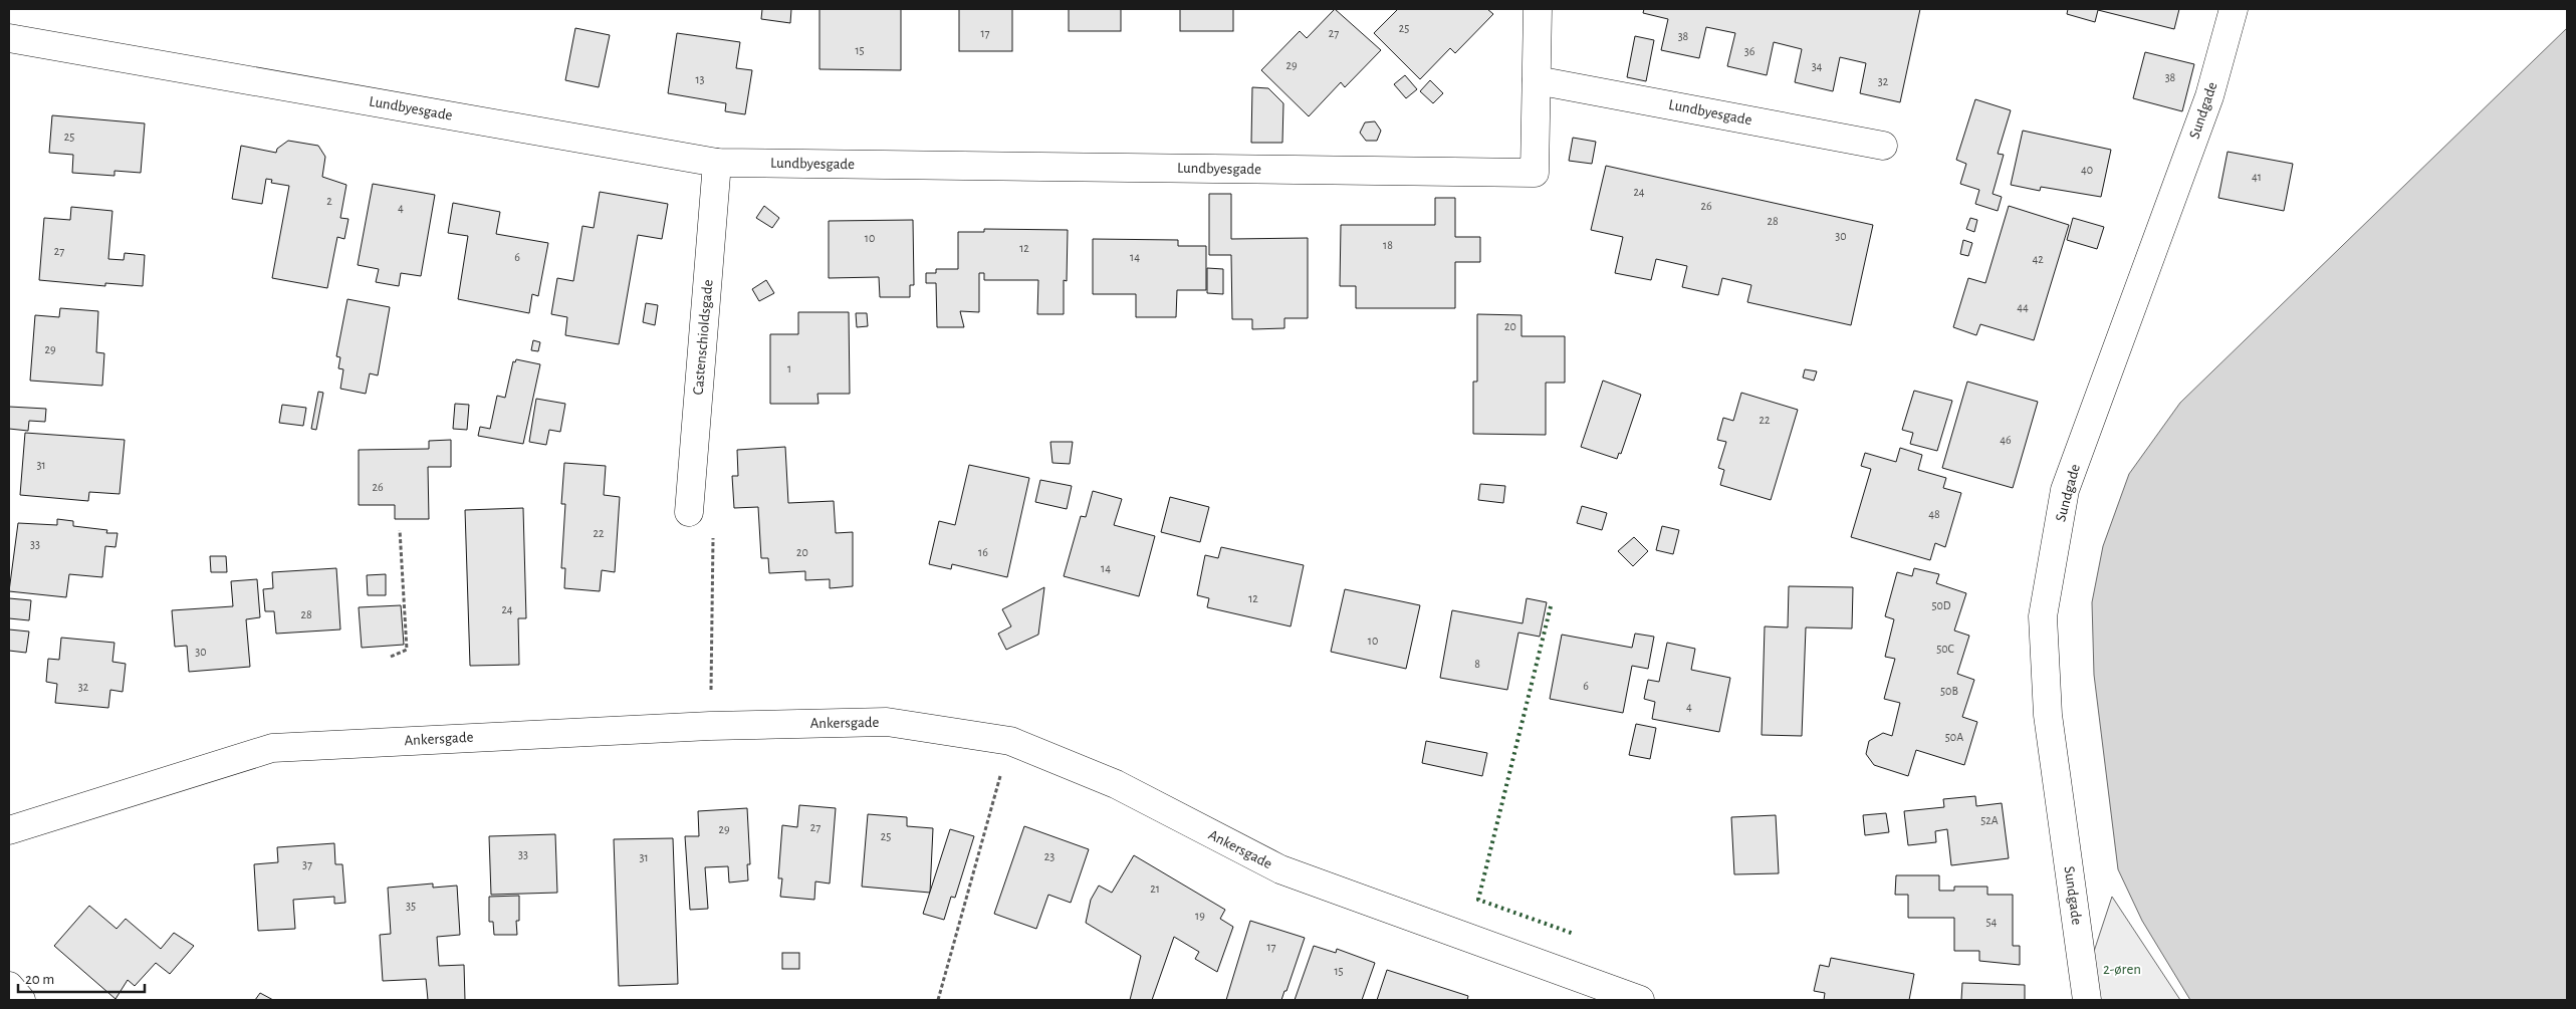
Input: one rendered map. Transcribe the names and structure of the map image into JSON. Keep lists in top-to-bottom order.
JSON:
{
  "streets": {
    "street": [
      "Lundbyesgade",
      "Sundgade",
      "Castenschioldsgade",
      "Ankersgade"
    ]
  },
  "crossings": [
    ["Lundbyesgade", "Castenschioldsgade"]
  ],
  "parks": ["2-øren"],
  "house_numbers": [
    "25",
    "17",
    "27",
    "38",
    "15",
    "36",
    "29",
    "34",
    "38",
    "13",
    "32",
    "25",
    "40",
    "41",
    "24",
    "2",
    "26",
    "4",
    "28",
    "30",
    "10",
    "18",
    "12",
    "27",
    "6",
    "14",
    "42",
    "44",
    "20",
    "29",
    "1",
    "22",
    "46",
    "31",
    "26",
    "48",
    "22",
    "33",
    "20",
    "16",
    "14",
    "12",
    "50D",
    "24",
    "28",
    "10",
    "50C",
    "30",
    "8",
    "6",
    "32",
    "50B",
    "4",
    "50A",
    "52A",
    "27",
    "29",
    "25",
    "33",
    "23",
    "31",
    "37",
    "21",
    "35",
    "19",
    "54",
    "17",
    "15"
  ],
  "scale_bar": "20 m"
}
